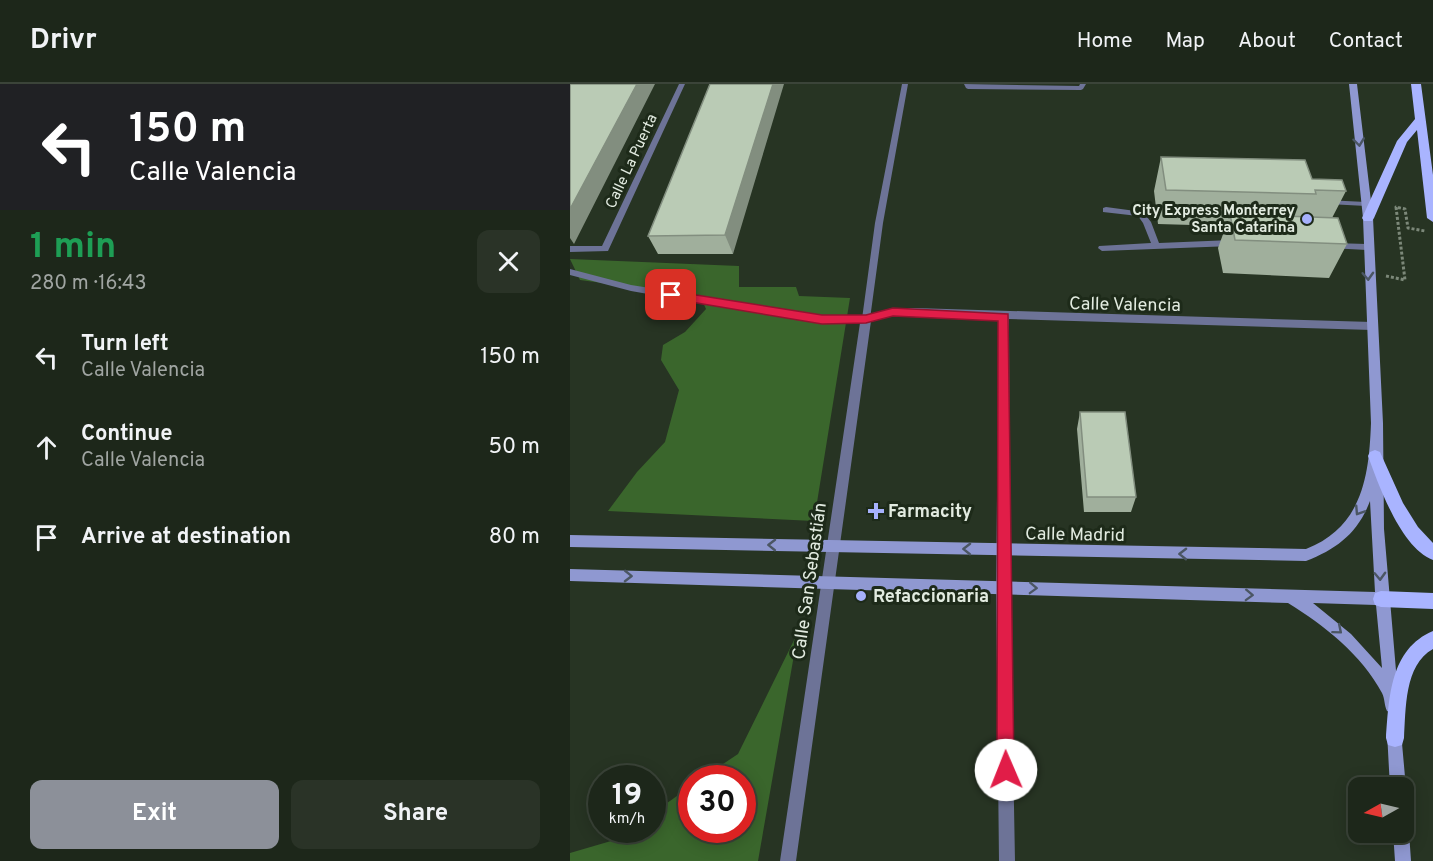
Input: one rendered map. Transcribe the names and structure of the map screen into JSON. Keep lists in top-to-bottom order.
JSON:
{
  "streets": {
    "street": ["Calle Valencia", "Calle Madrid", "Calle San Sebastián"],
    "lane": ["Calle La Puerta"]
  },
  "crossings": [
    ["Calle Valencia", "Calle San Sebastián"],
    ["Calle Madrid", "Calle San Sebastián"]
  ],
  "places": {
    "other": ["City Express Monterrey Santa Catarina", "Refaccionaria"],
    "health": ["Farmacity"]
  },
  "north": "left",
  "page": {
    "header": "Drivr",
    "nav": [
      "Home",
      "Map",
      "About",
      "Contact"
    ],
    "turn": ["150 m", "Calle Valencia"],
    "heading": ["1 min", "280 m · 16:43"],
    "list": [
      {
        "name": "Turn left",
        "note": "Calle Valencia",
        "value": "150 m"
      },
      {
        "name": "Continue",
        "note": "Calle Valencia",
        "value": "50 m"
      },
      {
        "name": "Arrive at destination",
        "value": "80 m"
      }
    ],
    "speed": "19 km/h",
    "limit": "30",
    "buttons": ["Exit", "Share"]
  }
}
